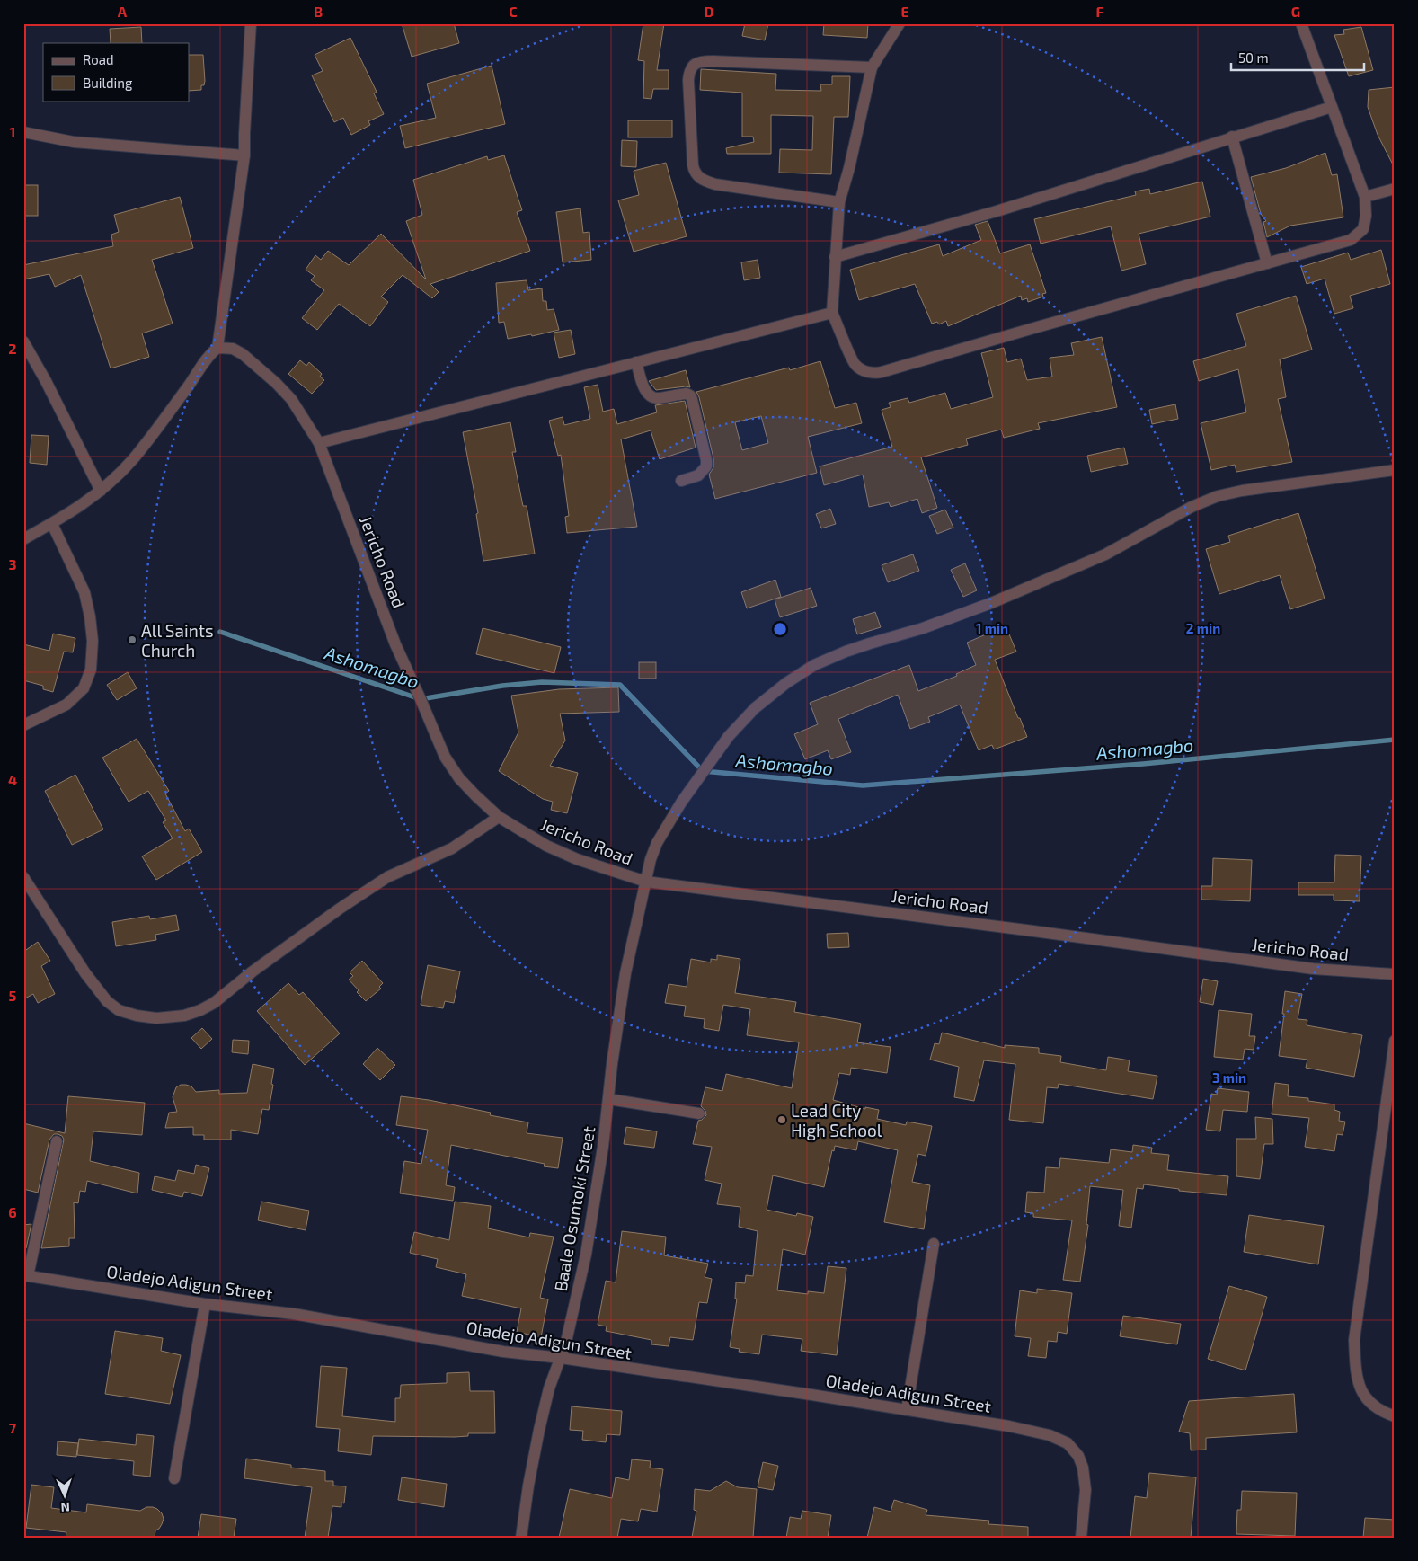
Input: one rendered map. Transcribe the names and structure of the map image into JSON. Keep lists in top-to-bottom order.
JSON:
{
  "streets": {
    "street": ["Jericho Road", "Baale Osuntoki Street", "Oladejo Adigun Street"]
  },
  "crossings": [
    ["Jericho Road", "Baale Osuntoki Street"],
    ["Baale Osuntoki Street", "Oladejo Adigun Street"]
  ],
  "water": ["Ashomagbo"],
  "places": ["All Saints Church", "Lead City High School"],
  "legend": ["Road", "Building"],
  "scale_bar": "50 m",
  "north": "bottom",
  "grid": {
    "columns": [
      "A",
      "B",
      "C",
      "D",
      "E",
      "F",
      "G"
    ],
    "rows": [
      "1",
      "2",
      "3",
      "4",
      "5",
      "6",
      "7"
    ]
  },
  "rings": ["1 min", "2 min", "3 min"]
}
